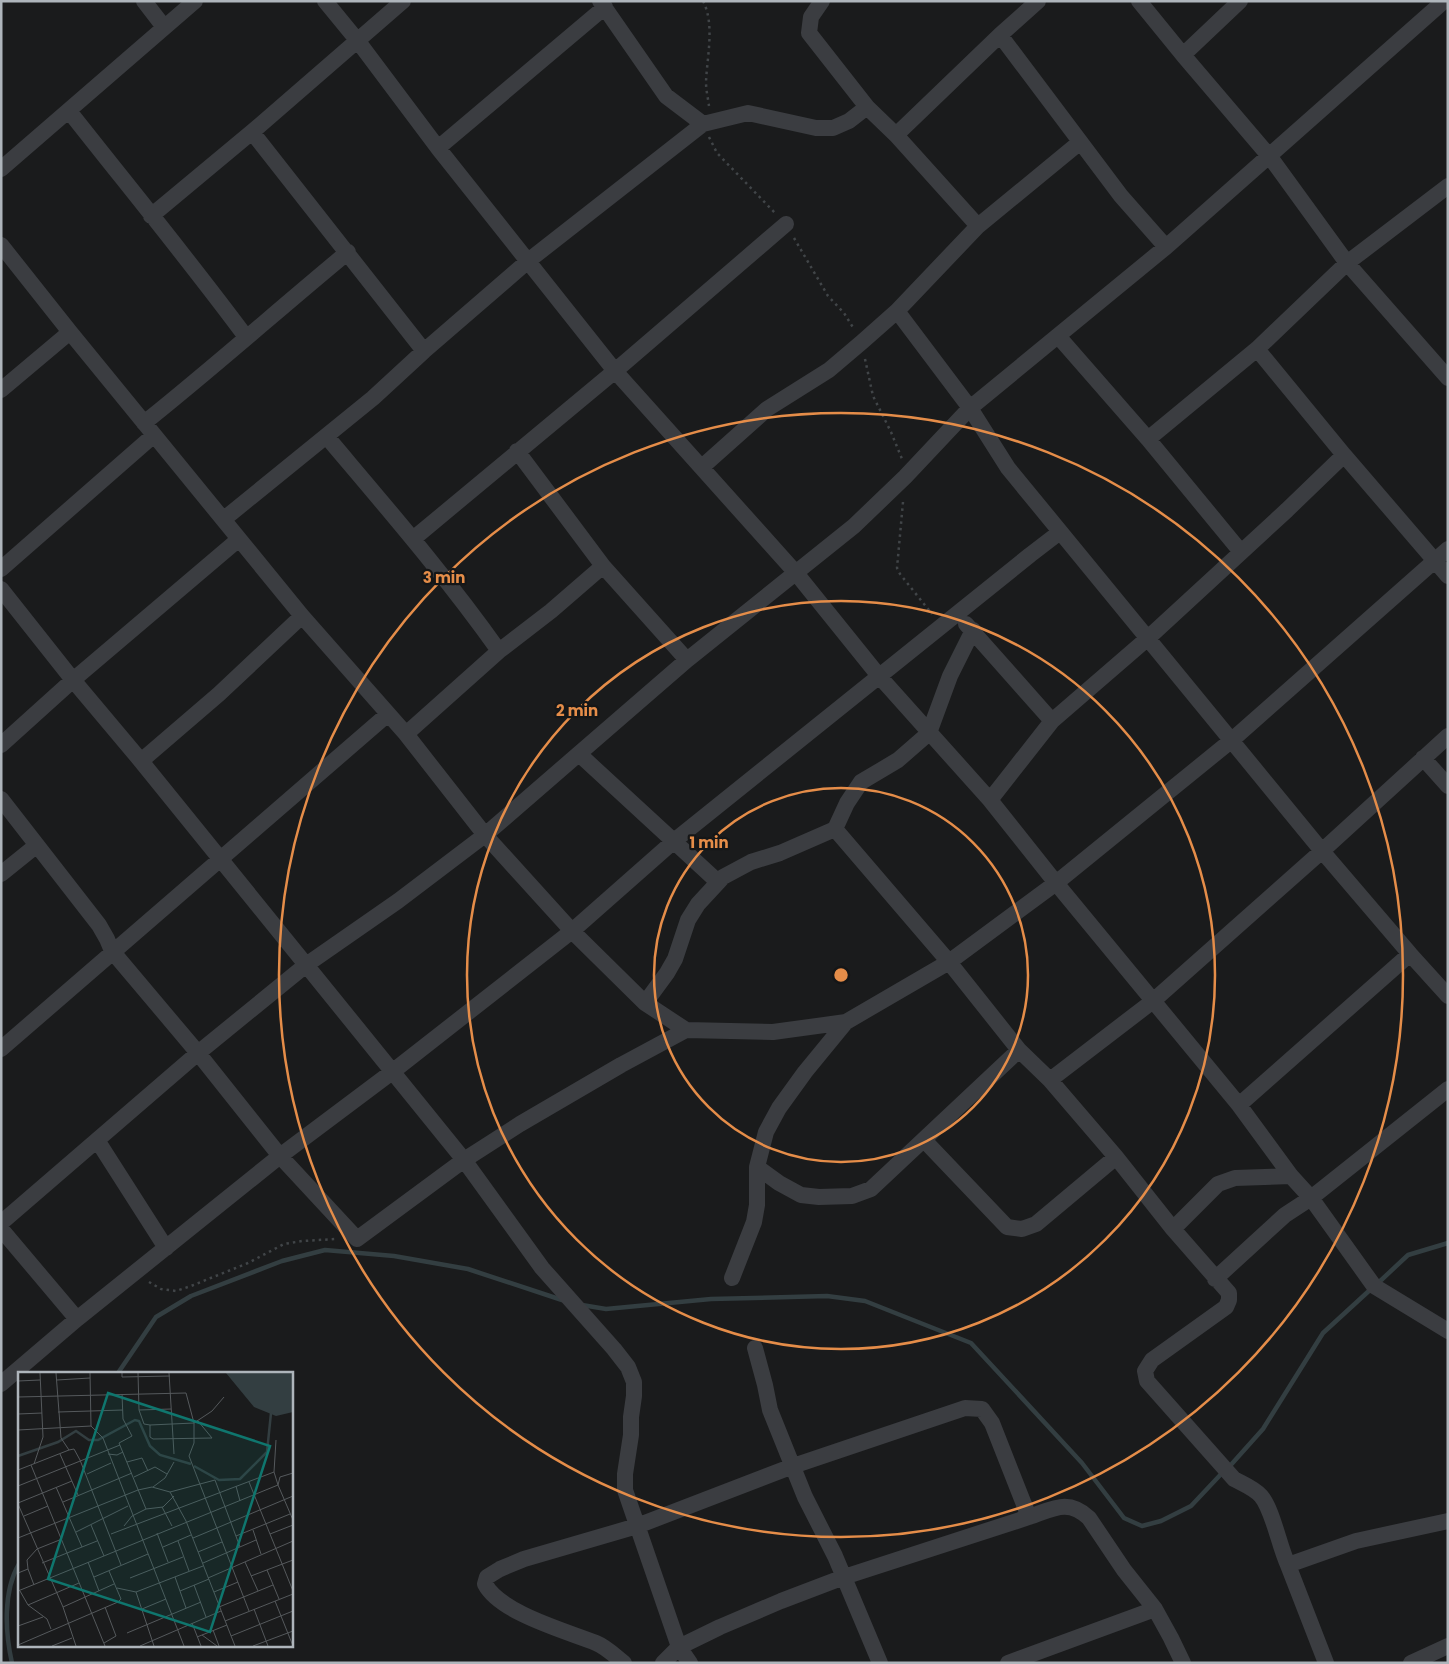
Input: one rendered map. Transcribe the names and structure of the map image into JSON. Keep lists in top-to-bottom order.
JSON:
{
  "rings": ["3 min", "2 min", "1 min"]
}
